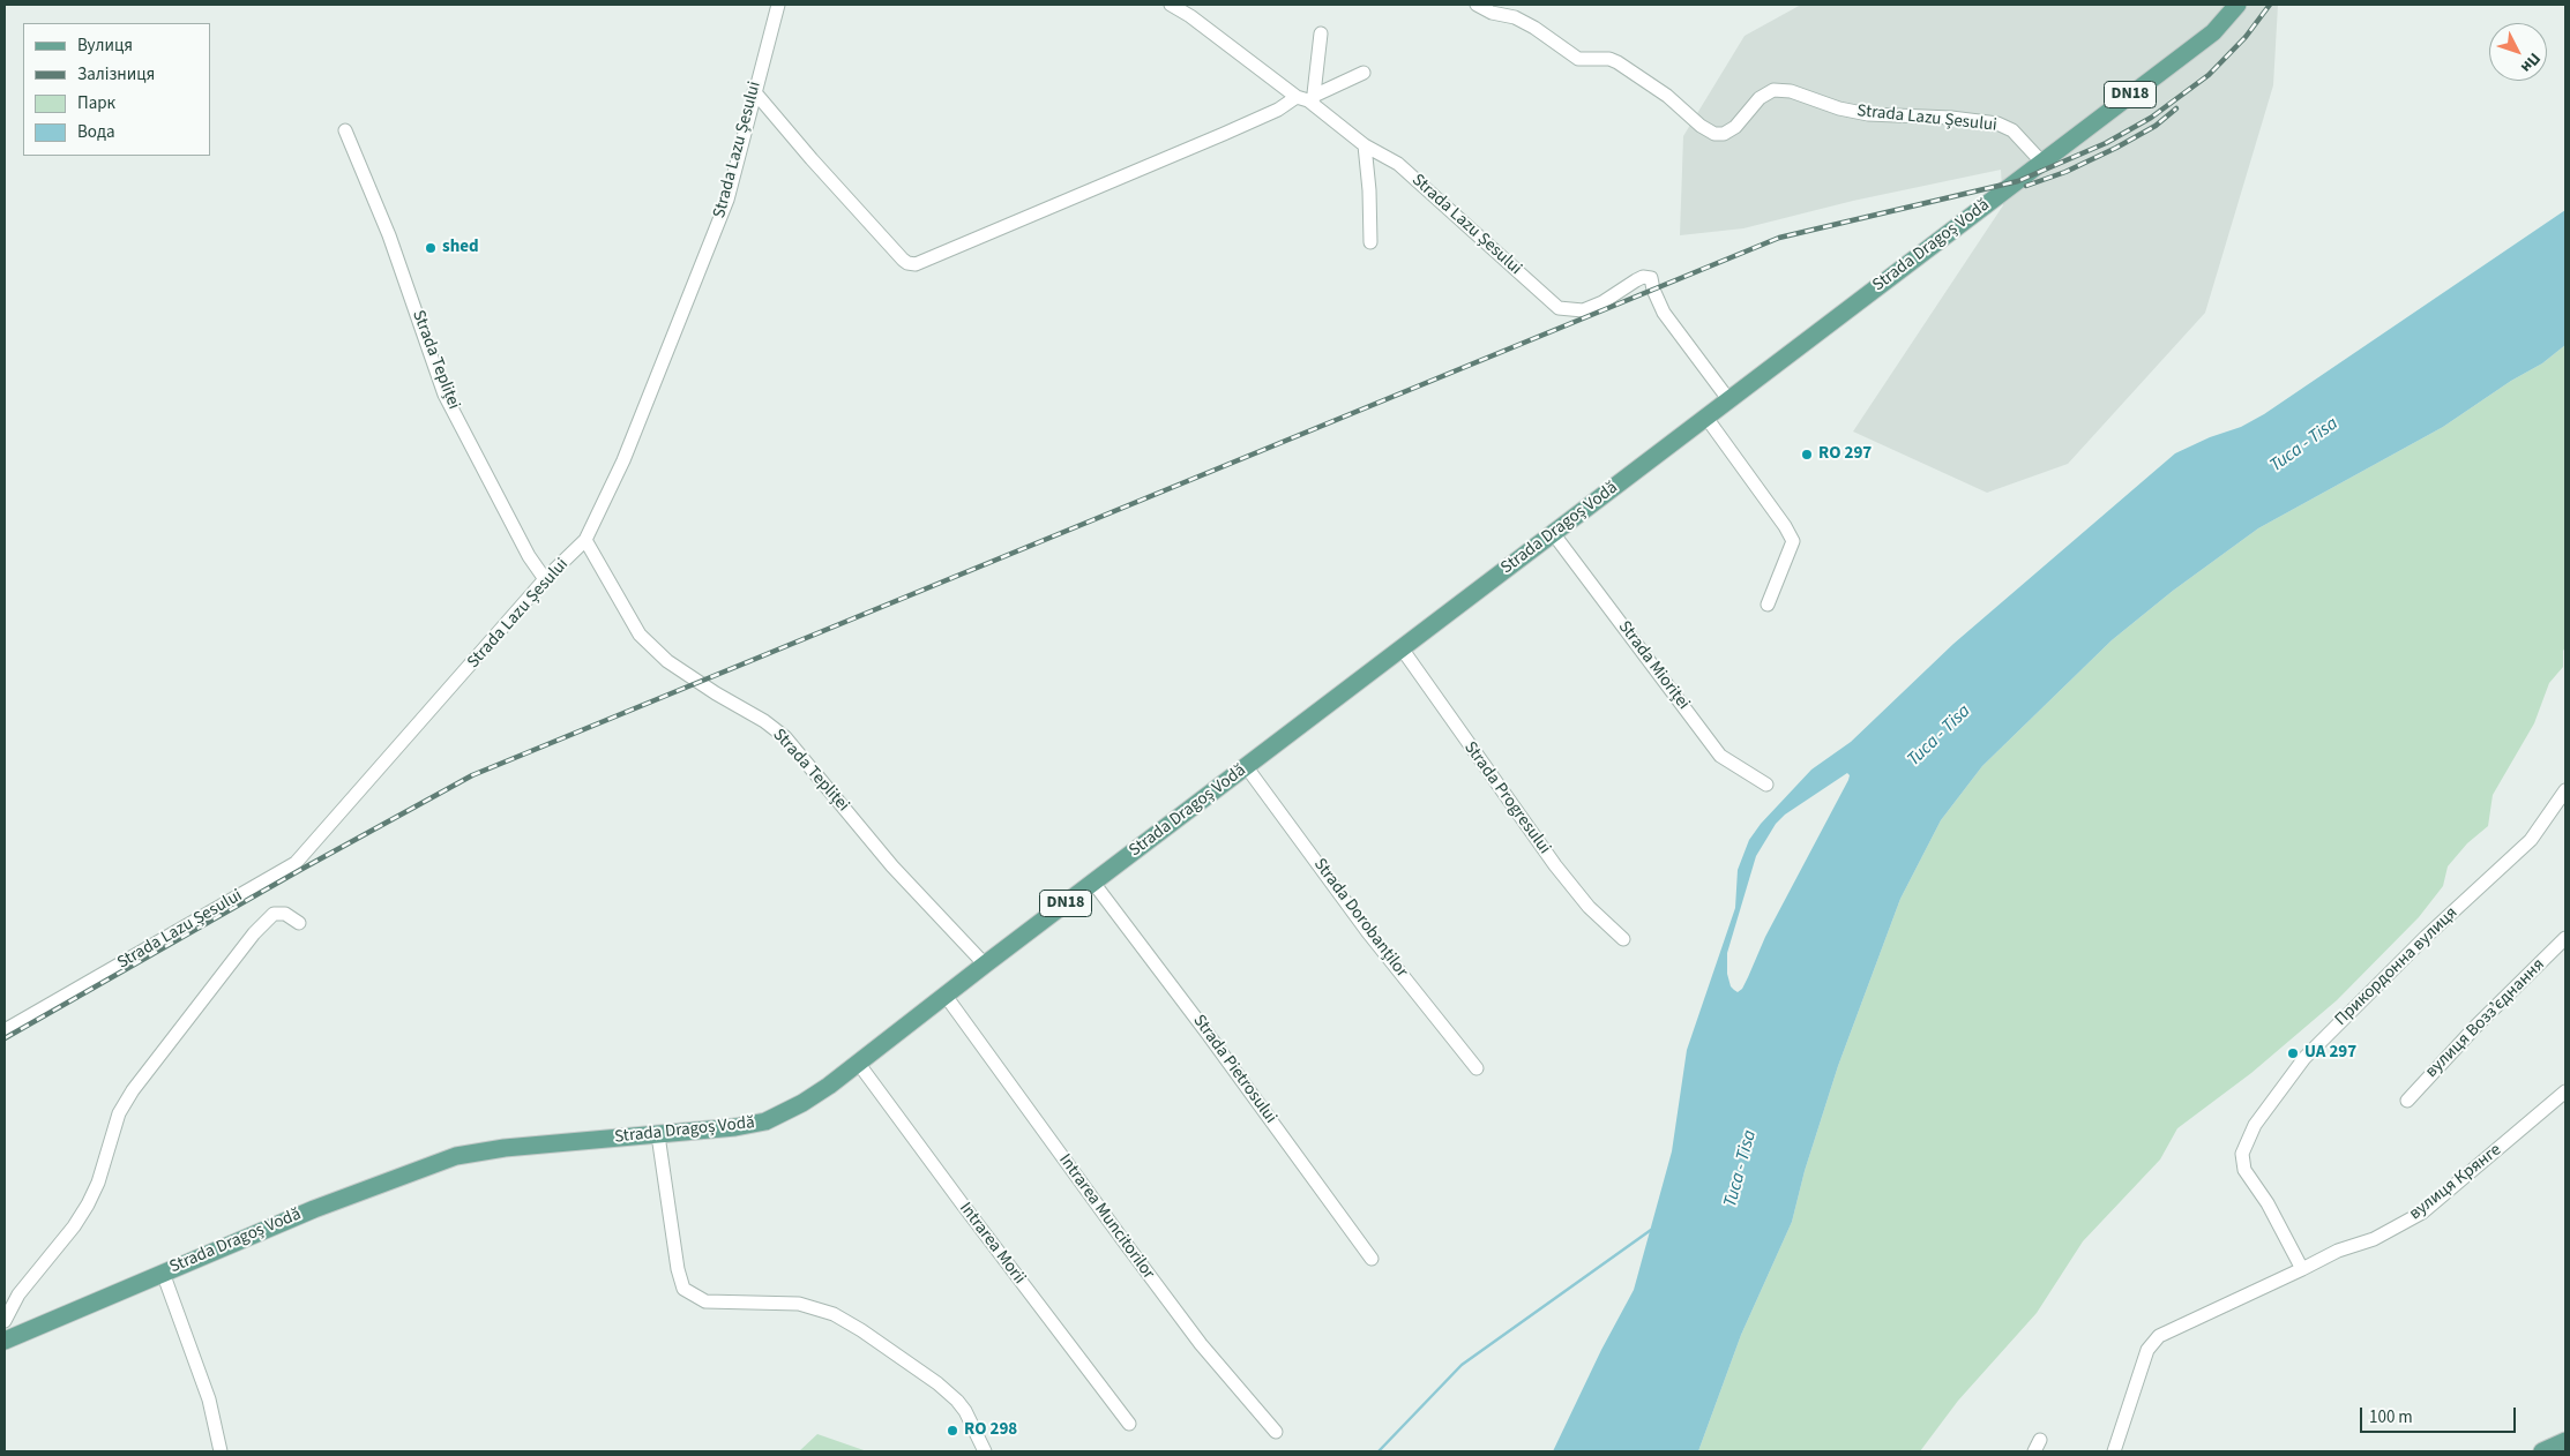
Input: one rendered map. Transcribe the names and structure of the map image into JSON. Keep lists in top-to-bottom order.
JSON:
{
  "streets": {
    "main road": ["DN18", "Strada Dragoș Vodă"],
    "street": [
      "Strada Lazu Șesului",
      "Strada Tepliței",
      "Strada Mioriței",
      "Strada Progresului",
      "Strada Dorobanților",
      "Прикордонна вулиця",
      "вулиця Воззʼєднання",
      "Strada Pietrosului",
      "вулиця Крянге",
      "Intrarea Muncitorilor",
      "Intrarea Morii"
    ]
  },
  "crossings": [
    ["Strada Lazu Șesului", "Strada Dragoș Vodă"],
    ["Strada Lazu Șesului", "Strada Tepliței"],
    ["Strada Dragoș Vodă", "Strada Tepliței"],
    ["Strada Dragoș Vodă", "Strada Mioriței"],
    ["Strada Dragoș Vodă", "Strada Progresului"],
    ["Strada Dragoș Vodă", "Strada Dorobanților"],
    ["Strada Dragoș Vodă", "Strada Pietrosului"],
    ["Strada Dragoș Vodă", "Intrarea Muncitorilor"],
    ["Strada Dragoș Vodă", "Intrarea Morii"],
    ["Прикордонна вулиця", "вулиця Крянге"]
  ],
  "water": ["Тиса - Tisa"],
  "places": [
    "shed",
    "RO 297",
    "UA 297",
    "RO 298"
  ],
  "legend": [
    "Вулиця",
    "Залізниця",
    "Парк",
    "Вода"
  ],
  "scale_bar": "100 m",
  "north": "bottom right"
}
